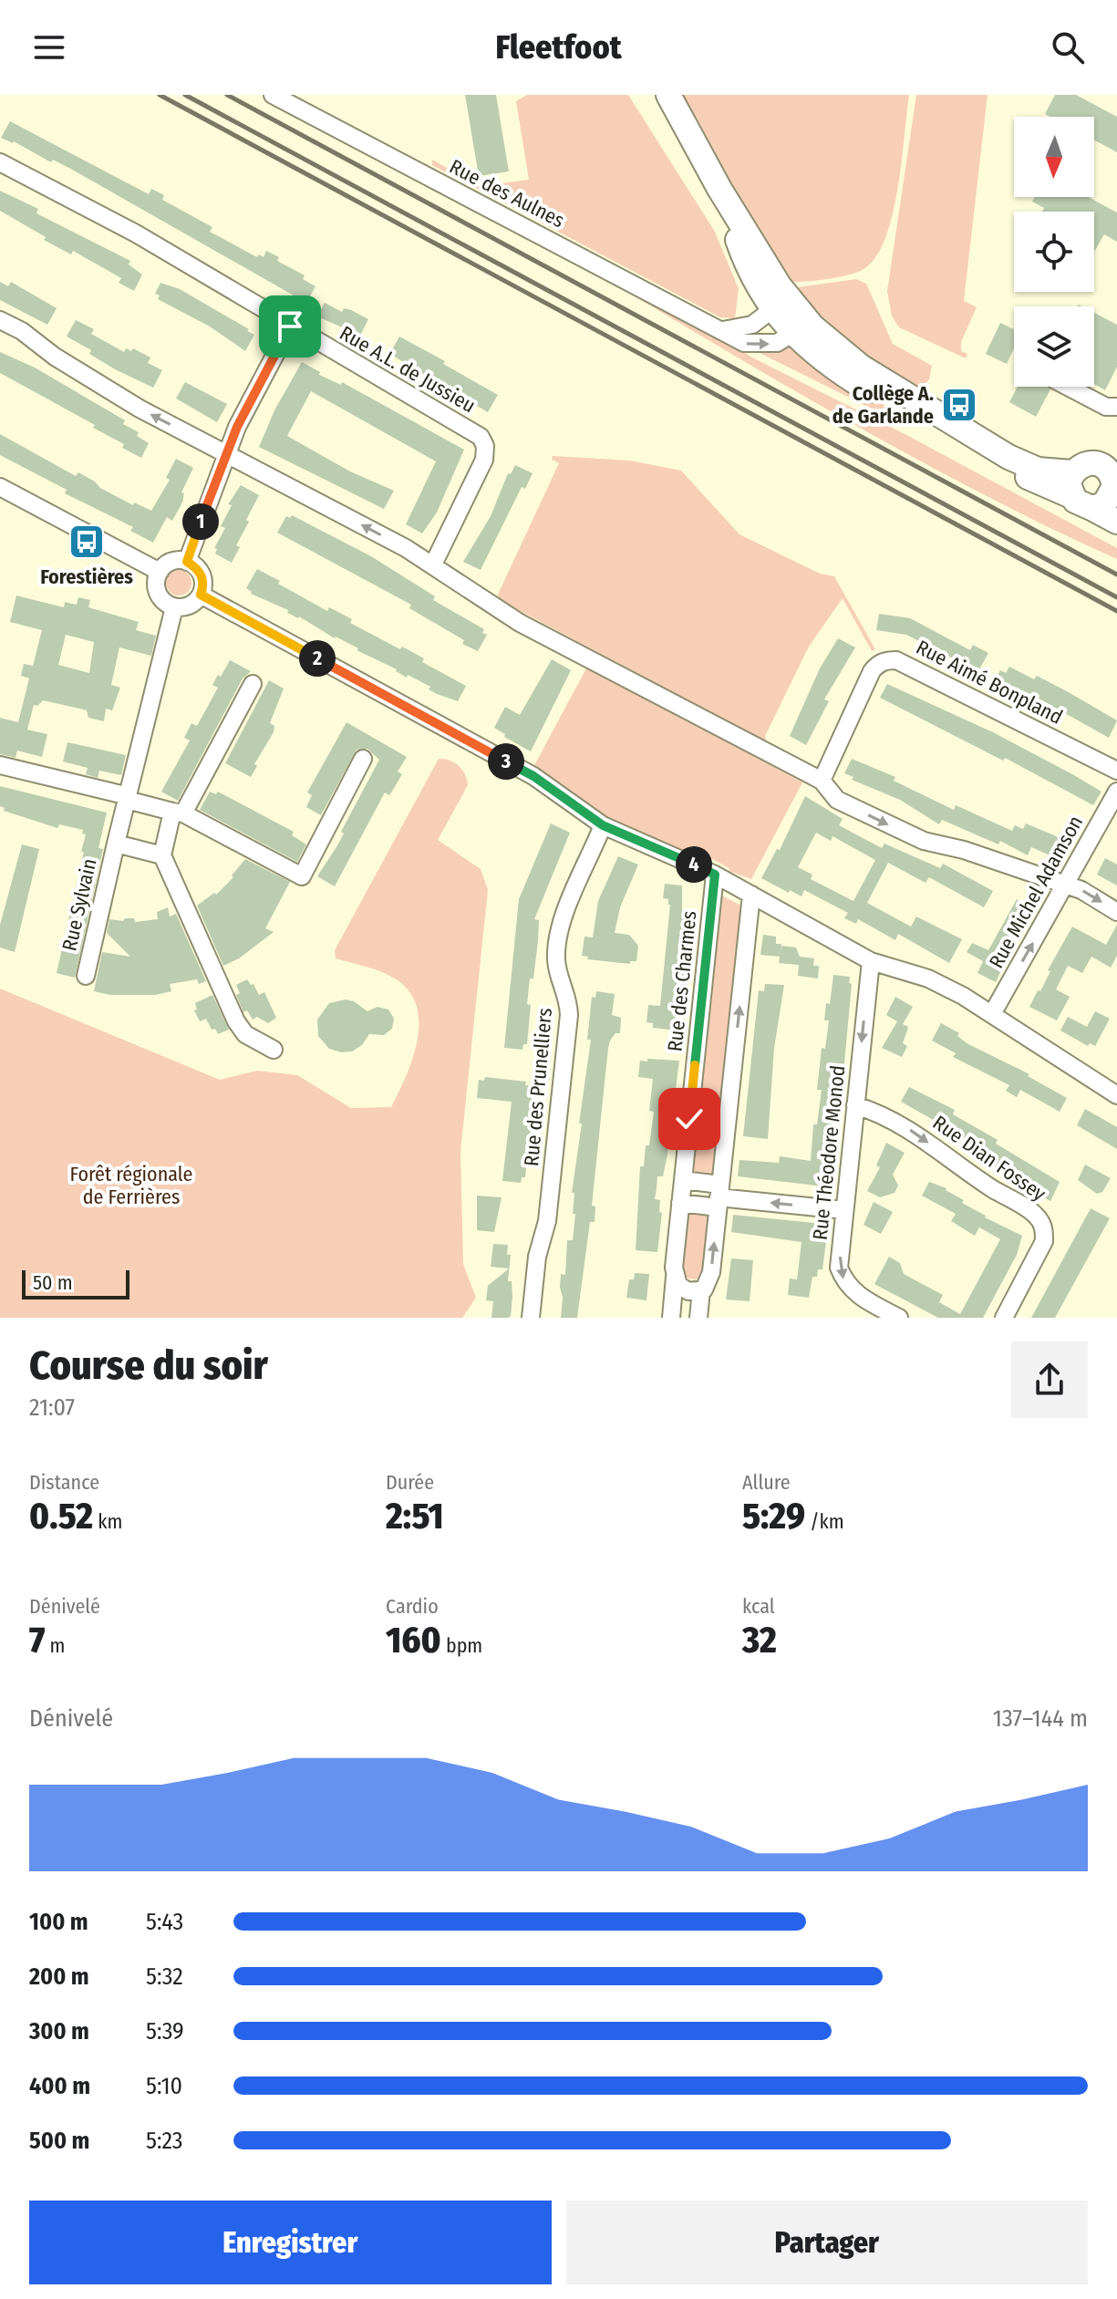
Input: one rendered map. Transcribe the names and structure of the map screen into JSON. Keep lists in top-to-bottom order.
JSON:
{
  "streets": {
    "street": [
      "Rue des Aulnes",
      "Rue A.L. de Jussieu",
      "Rue Aimé Bonpland",
      "Rue Michel Adamson",
      "Rue Sylvain",
      "Rue des Charmes",
      "Rue des Prunelliers",
      "Rue Théodore Monod",
      "Rue Dian Fossey"
    ]
  },
  "crossings": [
    ["Rue Théodore Monod", "Rue Dian Fossey"]
  ],
  "one_way": ["Rue Michel Adamson"],
  "parks": ["Forêt régionale de Ferrières"],
  "places": {
    "bus stop": ["Collège A. de Garlande", "Forestières"]
  },
  "scale_bar": "50 m",
  "north": "bottom",
  "page": {
    "header": "Fleetfoot",
    "pins": [
      "1",
      "2",
      "3",
      "4"
    ],
    "scale": "50 m",
    "heading": ["Course du soir", "21:07"],
    "stats": [
      ["Distance", "0.52 km"],
      ["Durée", "2:51"],
      ["Allure", "5:29 /km"],
      ["Dénivelé", "7 m"],
      ["Cardio", "160 bpm"],
      ["kcal", "32"]
    ],
    "chart": ["Dénivelé", "137–144 m"],
    "list": [
      {
        "name": "100 m",
        "note": "5:43"
      },
      {
        "name": "200 m",
        "note": "5:32"
      },
      {
        "name": "300 m",
        "note": "5:39"
      },
      {
        "name": "400 m",
        "note": "5:10"
      },
      {
        "name": "500 m",
        "note": "5:23"
      }
    ],
    "buttons": ["Enregistrer", "Partager"]
  }
}
